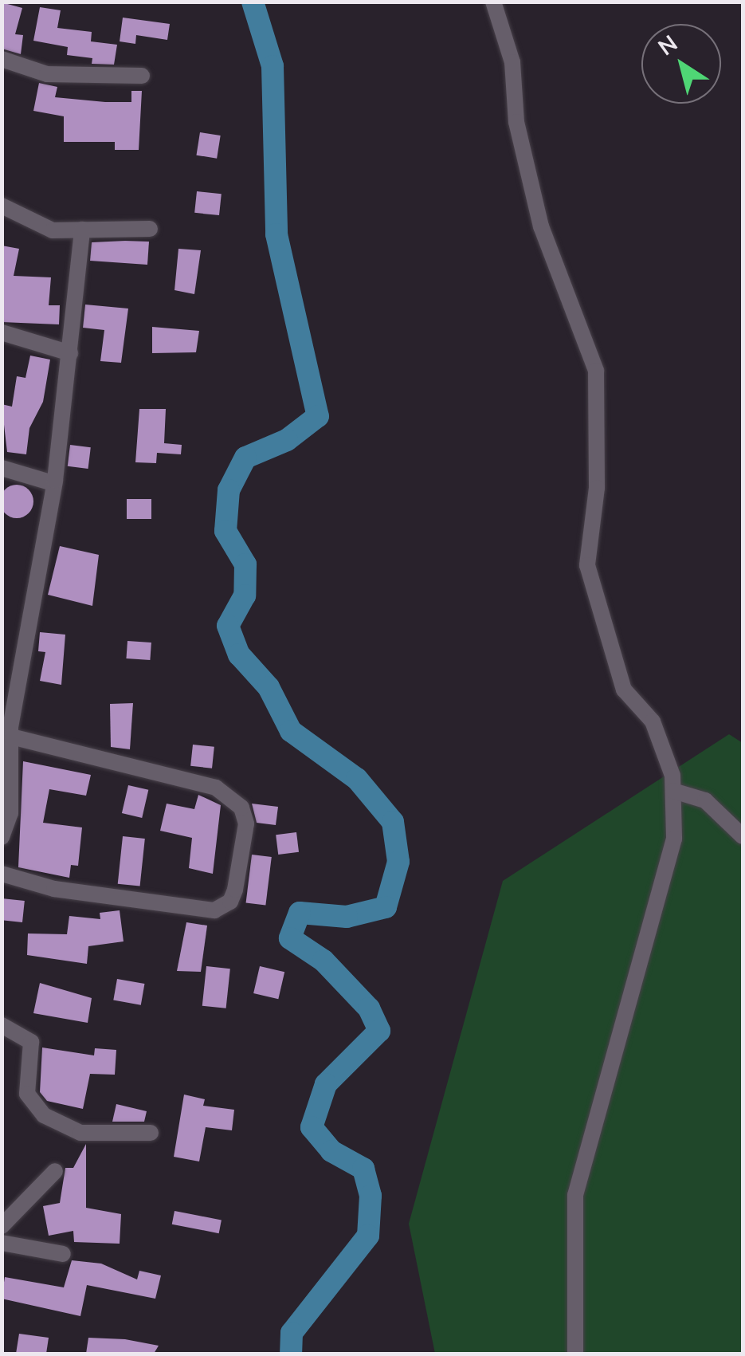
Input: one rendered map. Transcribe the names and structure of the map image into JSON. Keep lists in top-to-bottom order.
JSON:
{
  "north": "top left"
}
